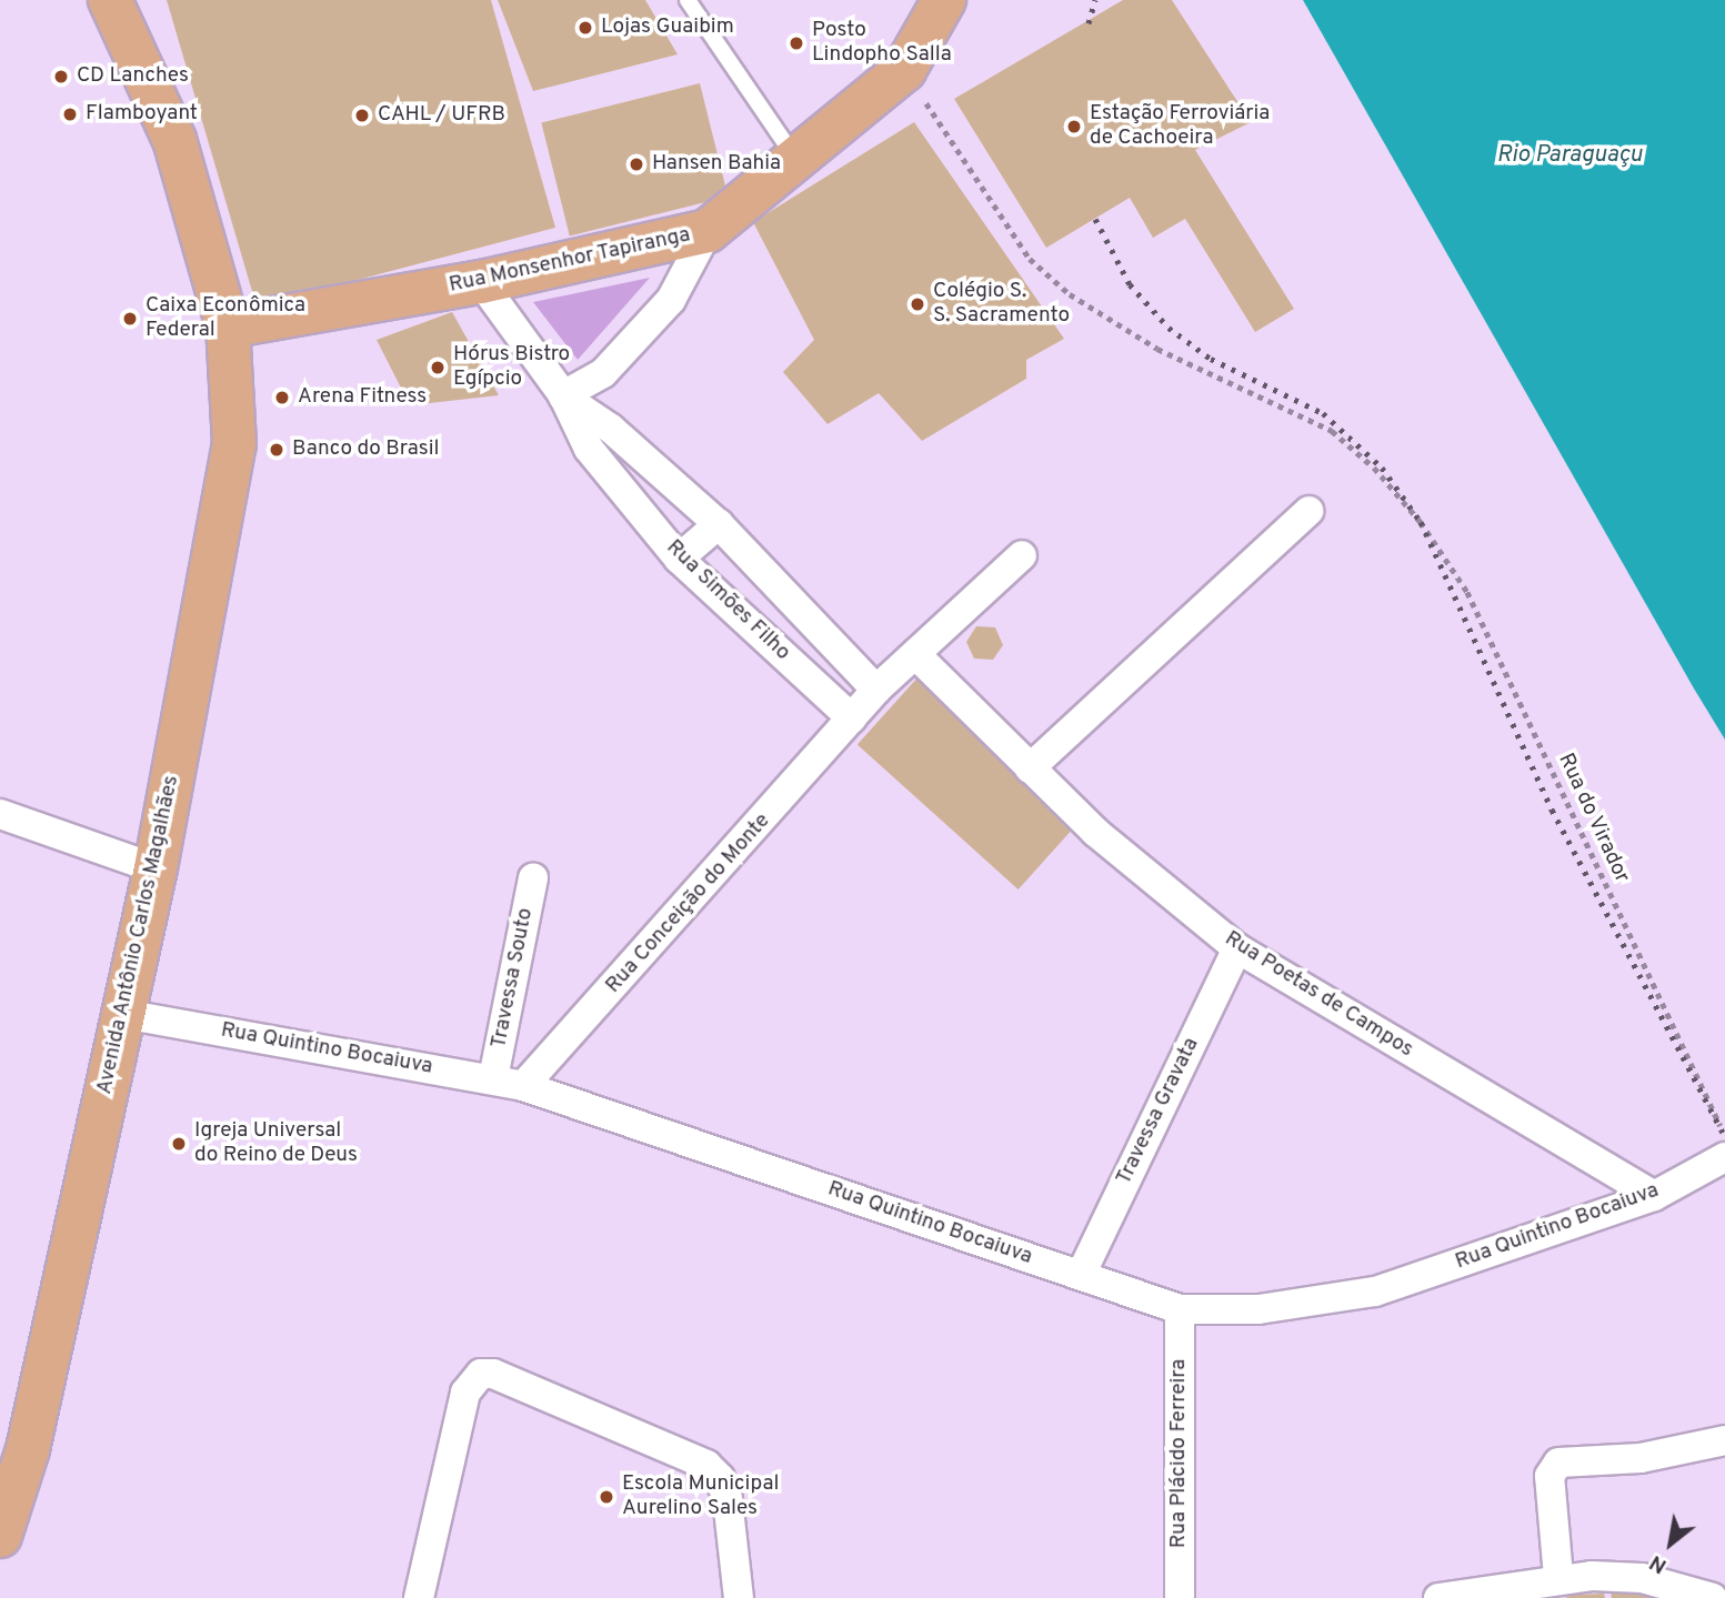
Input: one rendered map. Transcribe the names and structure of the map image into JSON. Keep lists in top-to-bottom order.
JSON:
{
  "streets": {
    "main road": ["Rua Monsenhor Tapiranga", "Avenida Antônio Carlos Magalhães"],
    "street": [
      "Rua Simões Filho",
      "Rua Conceição do Monte",
      "Travessa Souto",
      "Rua Poetas de Campos",
      "Rua Quintino Bocaiuva",
      "Travessa Gravata",
      "Rua Plácido Ferreira"
    ],
    "path": ["Rua do Virador"]
  },
  "crossings": [
    ["Rua Monsenhor Tapiranga", "Rua Simões Filho"],
    ["Rua Monsenhor Tapiranga", "Rua do Virador"],
    ["Rua Monsenhor Tapiranga", "Avenida Antônio Carlos Magalhães"],
    ["Rua Simões Filho", "Rua Conceição do Monte"],
    ["Rua Conceição do Monte", "Rua Poetas de Campos"],
    ["Rua Conceição do Monte", "Rua Quintino Bocaiuva"],
    ["Avenida Antônio Carlos Magalhães", "Rua Quintino Bocaiuva"],
    ["Travessa Souto", "Rua Quintino Bocaiuva"],
    ["Rua Poetas de Campos", "Rua Quintino Bocaiuva"],
    ["Rua Poetas de Campos", "Travessa Gravata"],
    ["Rua Quintino Bocaiuva", "Travessa Gravata"],
    ["Rua Quintino Bocaiuva", "Rua Plácido Ferreira"]
  ],
  "water": ["Rio Paraguaçu"],
  "places": [
    "Lojas Guaibim",
    "Posto Lindopho Salla",
    "CD Lanches",
    "Flamboyant",
    "CAHL / UFRB",
    "Estação Ferroviária de Cachoeira",
    "Hansen Bahia",
    "Colégio S. S. Sacramento",
    "Caixa Econômica Federal",
    "Hórus Bistro Egípcio",
    "Arena Fitness",
    "Banco do Brasil",
    "Igreja Universal do Reino de Deus",
    "Escola Municipal Aurelino Sales"
  ],
  "north": "bottom left"
}
